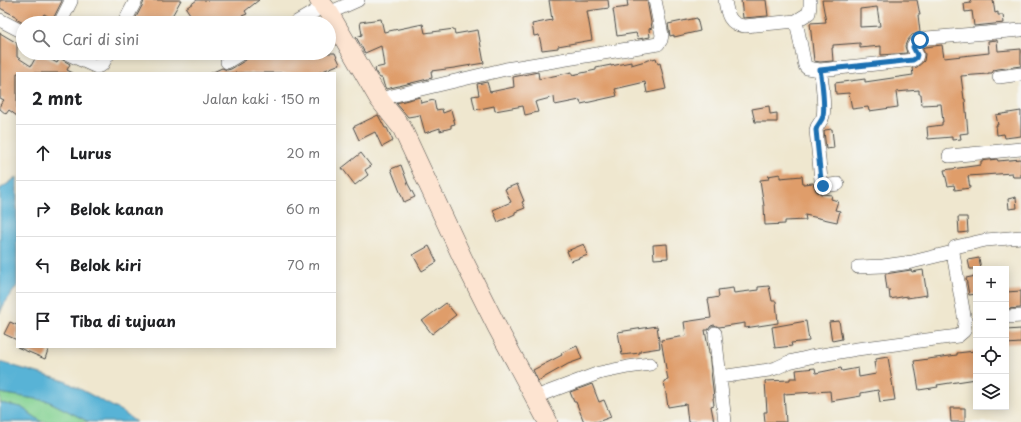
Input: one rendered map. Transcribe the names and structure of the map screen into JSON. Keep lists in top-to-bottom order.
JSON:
{
  "page": {
    "search": "Cari di sini",
    "heading": ["2 mnt", "Jalan kaki · 150 m"],
    "list": [
      ["Lurus", "20 m"],
      ["Belok kanan", "60 m"],
      ["Belok kiri", "70 m"],
      "Tiba di tujuan"
    ],
    "map_buttons": ["+", "−"]
  }
}
